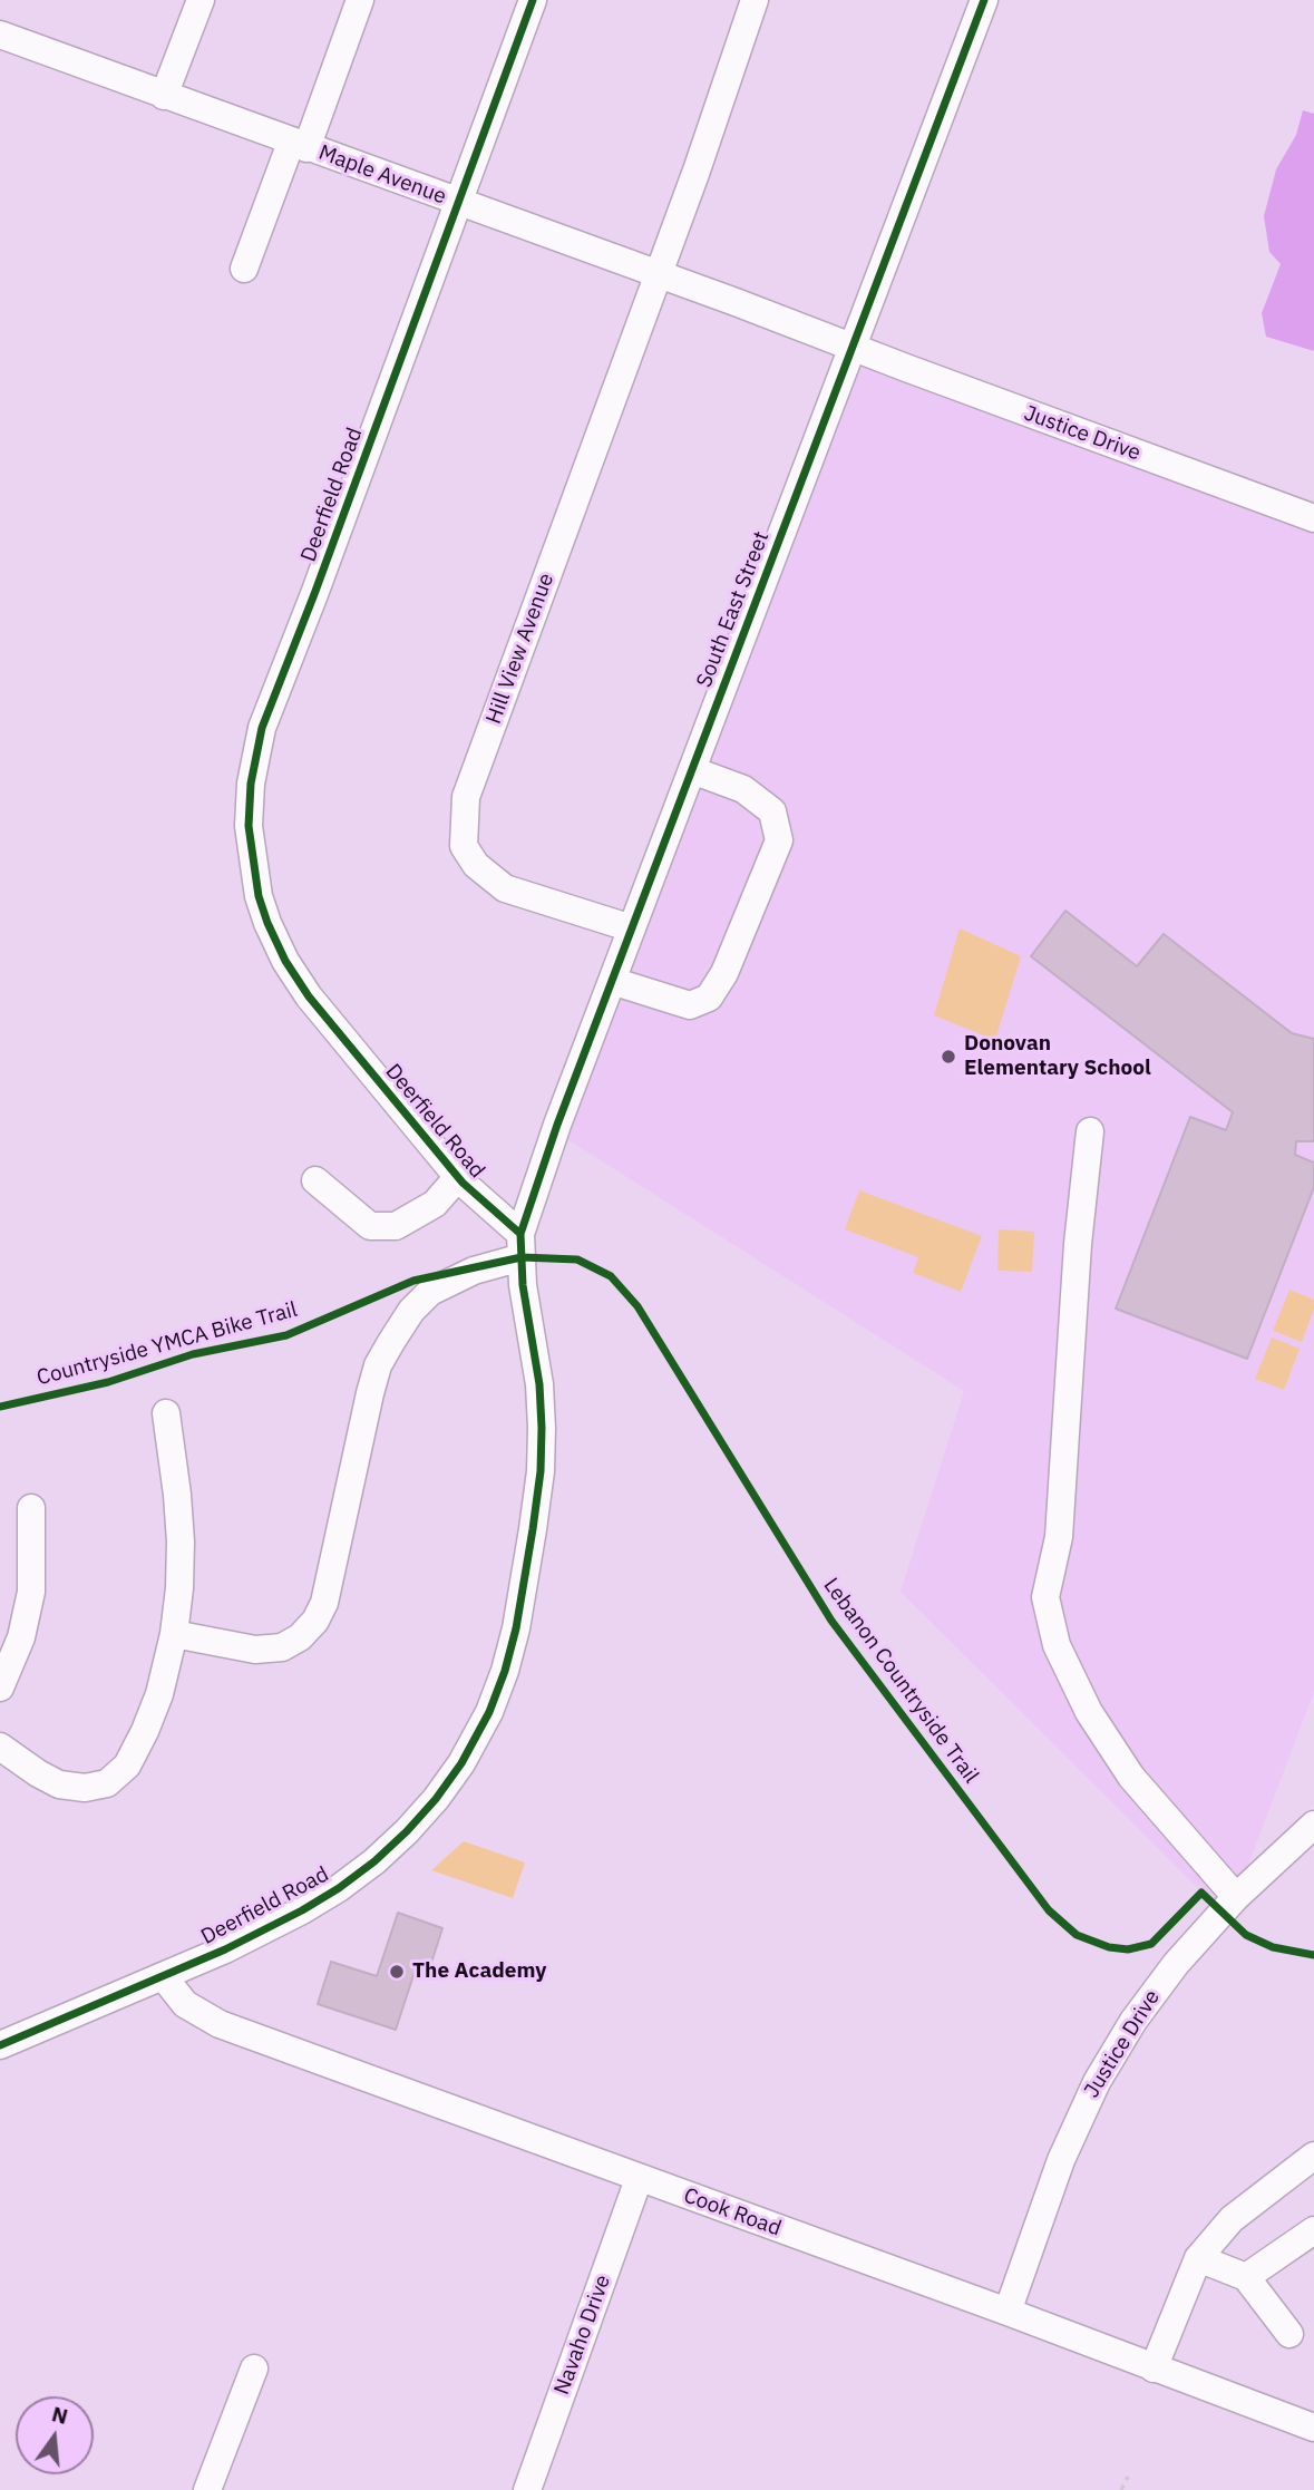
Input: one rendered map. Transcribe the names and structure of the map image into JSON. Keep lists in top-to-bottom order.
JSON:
{
  "streets": {
    "street": [
      "Maple Avenue",
      "Justice Drive",
      "Deerfield Road",
      "South East Street",
      "Hill View Avenue",
      "Cook Road",
      "Navaho Drive"
    ],
    "cycle path": ["Countryside YMCA Bike Trail"]
  },
  "crossings": [
    ["Maple Avenue", "Justice Drive"],
    ["Maple Avenue", "Deerfield Road"],
    ["Maple Avenue", "South East Street"],
    ["Maple Avenue", "Hill View Avenue"],
    ["Justice Drive", "South East Street"],
    ["Justice Drive", "Cook Road"],
    ["Deerfield Road", "South East Street"],
    ["Deerfield Road", "Cook Road"],
    ["South East Street", "Hill View Avenue"],
    ["Cook Road", "Navaho Drive"]
  ],
  "places": ["Donovan Elementary School", "The Academy"],
  "north": "top"
}
